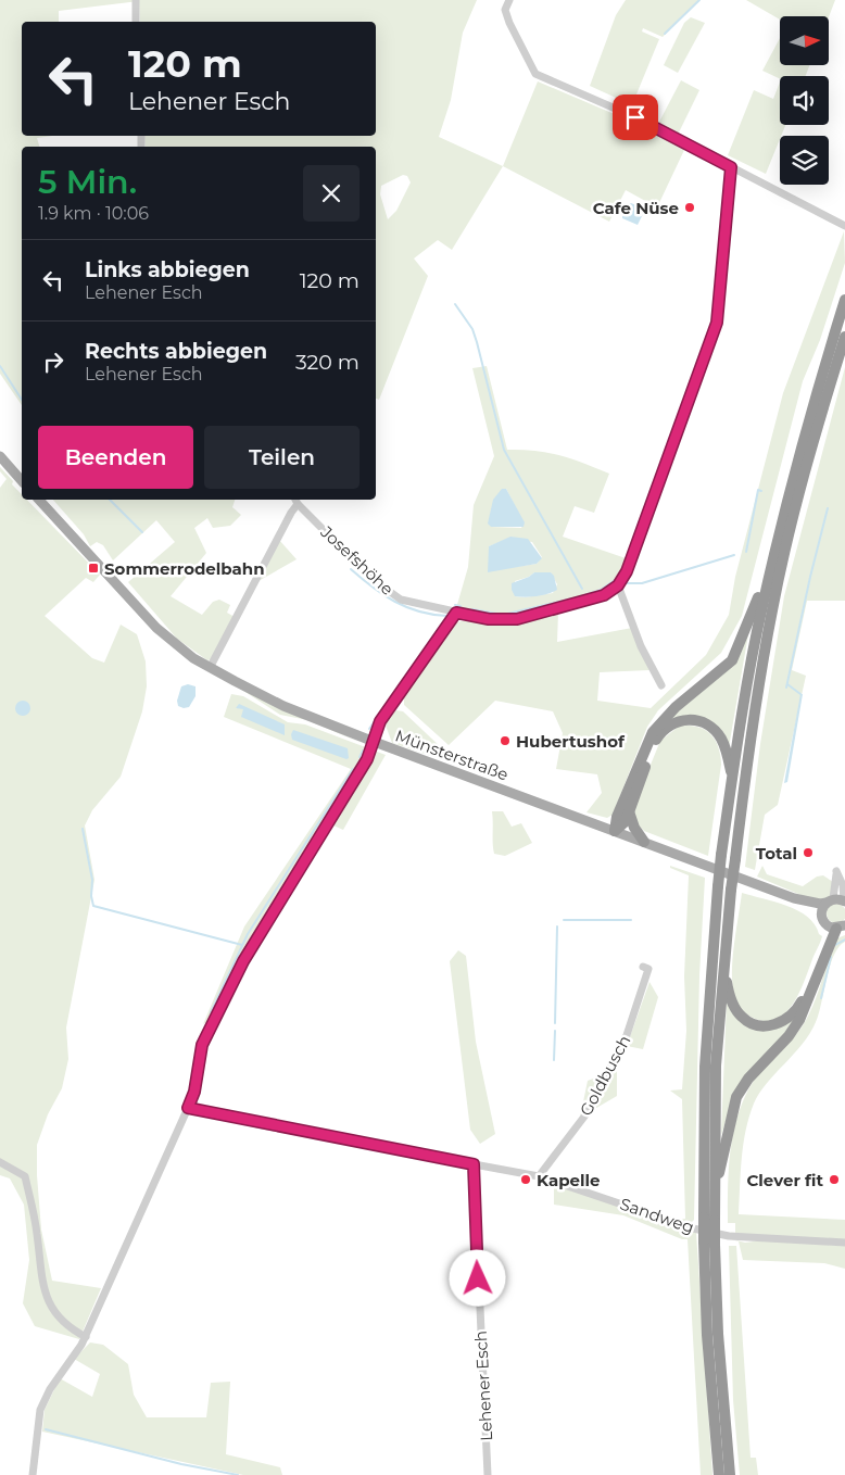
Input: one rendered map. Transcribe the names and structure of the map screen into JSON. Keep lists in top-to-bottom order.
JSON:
{
  "streets": {
    "main road": ["Münsterstraße"],
    "street": [
      "Josefshöhe",
      "Goldbusch",
      "Sandweg",
      "Lehener Esch"
    ]
  },
  "crossings": [
    ["Josefshöhe", "Münsterstraße"],
    ["Goldbusch", "Sandweg"],
    ["Sandweg", "Lehener Esch"]
  ],
  "places": {
    "other": [
      "Cafe Nüse",
      "Hubertushof",
      "Total",
      "Kapelle",
      "Clever fit"
    ],
    "transit": ["Sommerrodelbahn"]
  },
  "north": "right",
  "page": {
    "turn": ["120 m", "Lehener Esch"],
    "heading": ["5 Min.", "1.9 km · 10:06"],
    "list": [
      {
        "name": "Links abbiegen",
        "note": "Lehener Esch",
        "value": "120 m"
      },
      {
        "name": "Rechts abbiegen",
        "note": "Lehener Esch",
        "value": "320 m"
      }
    ],
    "buttons": ["Beenden", "Teilen"]
  }
}
